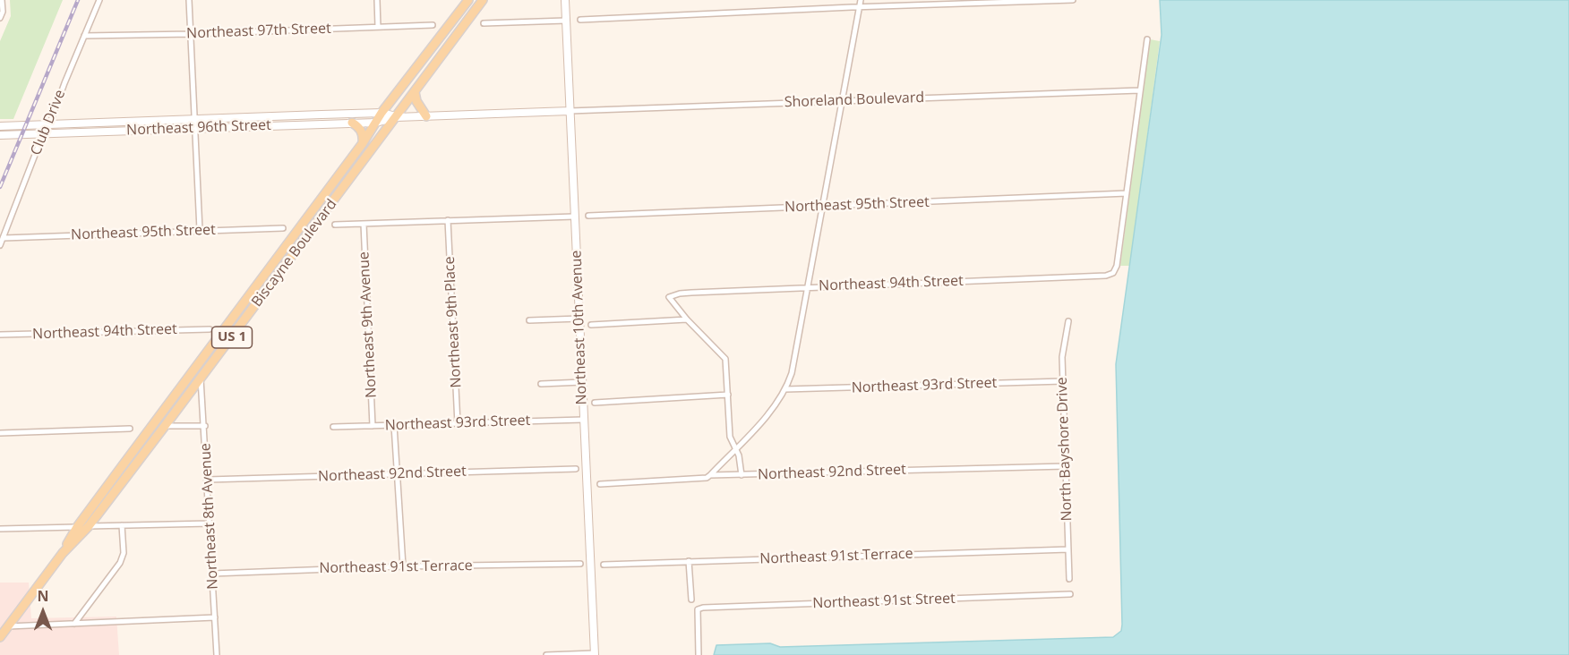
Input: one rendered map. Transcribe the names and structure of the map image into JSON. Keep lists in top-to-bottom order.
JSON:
{
  "streets": {
    "main road": ["Biscayne Boulevard", "US 1"],
    "street": [
      "Northeast 97th Street",
      "Shoreland Boulevard",
      "Club Drive",
      "Northeast 96th Street",
      "Northeast 95th Street",
      "Northeast 94th Street",
      "Northeast 9th Place",
      "Northeast 9th Avenue",
      "Northeast 10th Avenue",
      "Northeast 93rd Street",
      "North Bayshore Drive",
      "Northeast 92nd Street",
      "Northeast 8th Avenue",
      "Northeast 91st Terrace",
      "Northeast 91st Street"
    ]
  },
  "crossings": [
    ["Northeast 97th Street", "Club Drive"],
    ["Shoreland Boulevard", "Northeast 96th Street"],
    ["Shoreland Boulevard", "Northeast 10th Avenue"],
    ["Club Drive", "Northeast 96th Street"],
    ["Club Drive", "Northeast 95th Street"],
    ["Northeast 96th Street", "Biscayne Boulevard"],
    ["Northeast 96th Street", "Northeast 10th Avenue"],
    ["Northeast 95th Street", "Northeast 94th Street"],
    ["Biscayne Boulevard", "Northeast 8th Avenue"],
    ["Northeast 9th Place", "Northeast 93rd Street"],
    ["Northeast 9th Avenue", "Northeast 93rd Street"],
    ["Northeast 10th Avenue", "Northeast 93rd Street"],
    ["Northeast 93rd Street", "North Bayshore Drive"],
    ["North Bayshore Drive", "Northeast 92nd Street"],
    ["North Bayshore Drive", "Northeast 91st Terrace"],
    ["Northeast 92nd Street", "Northeast 8th Avenue"],
    ["Northeast 8th Avenue", "Northeast 91st Terrace"]
  ],
  "north": "top"
}
